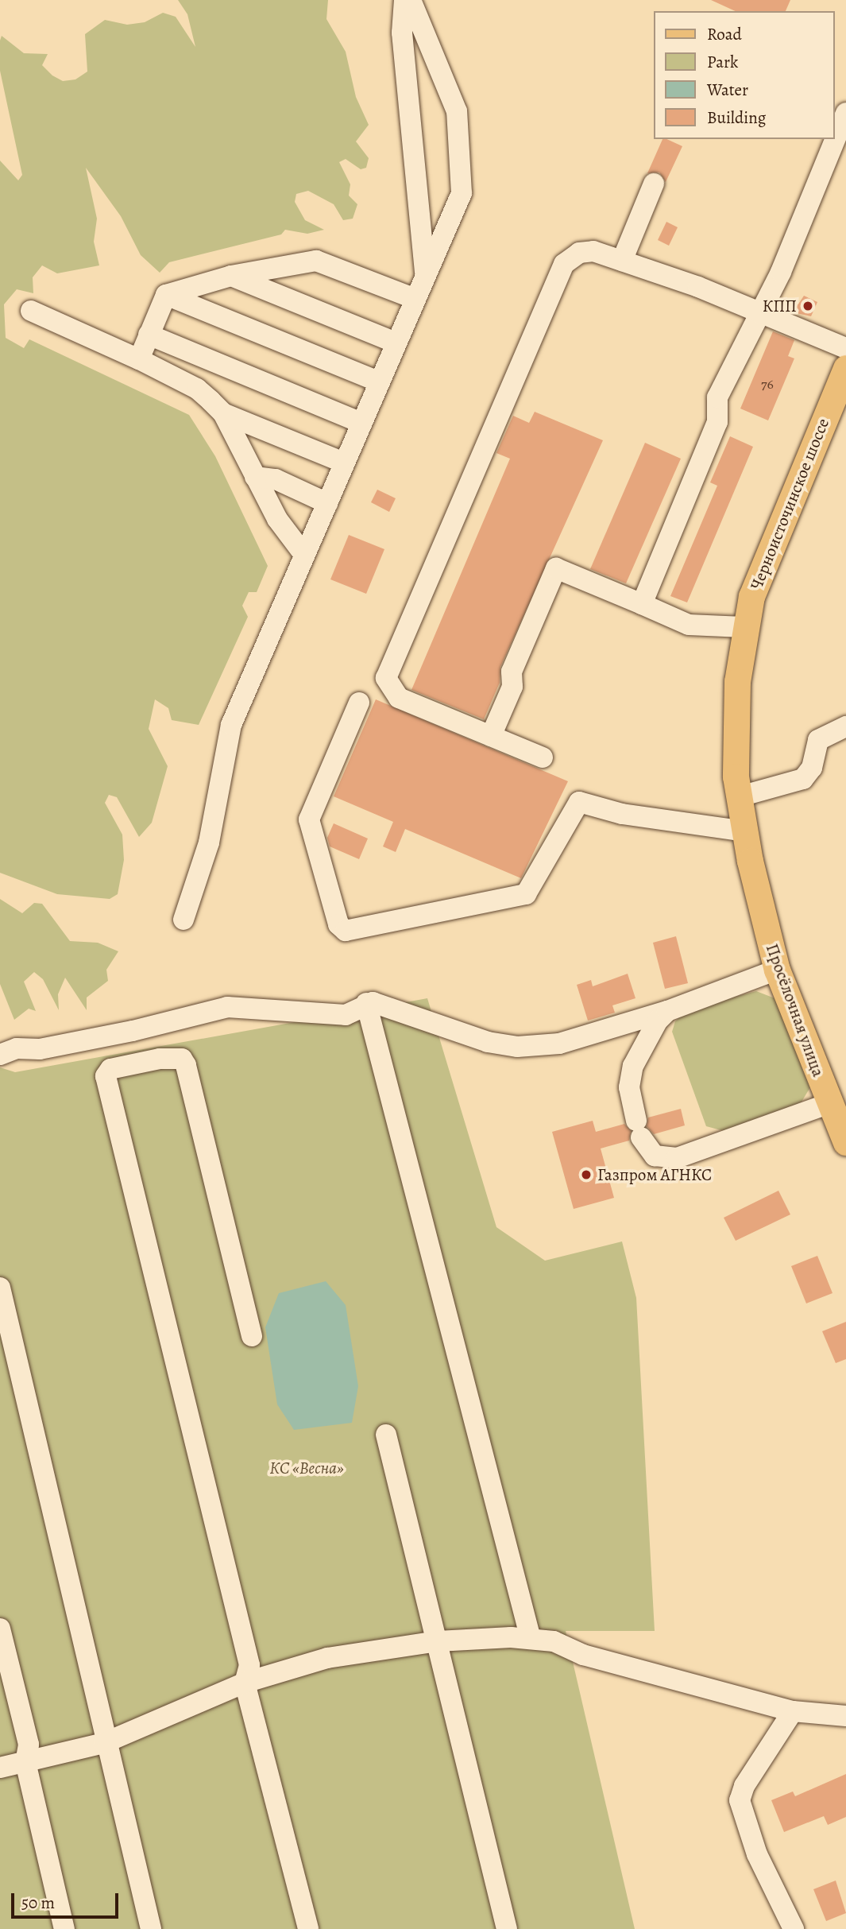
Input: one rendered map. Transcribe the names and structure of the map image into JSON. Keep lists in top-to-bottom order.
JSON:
{
  "streets": {
    "main road": ["Черноисточинское шоссе", "Просёлочная улица"]
  },
  "crossings": [
    ["Черноисточинское шоссе", "Просёлочная улица"]
  ],
  "parks": ["КС «Весна»"],
  "places": ["КПП", "Газпром АГНКС"],
  "house_numbers": ["76"],
  "legend": [
    "Road",
    "Park",
    "Water",
    "Building"
  ],
  "scale_bar": "50 m"
}
